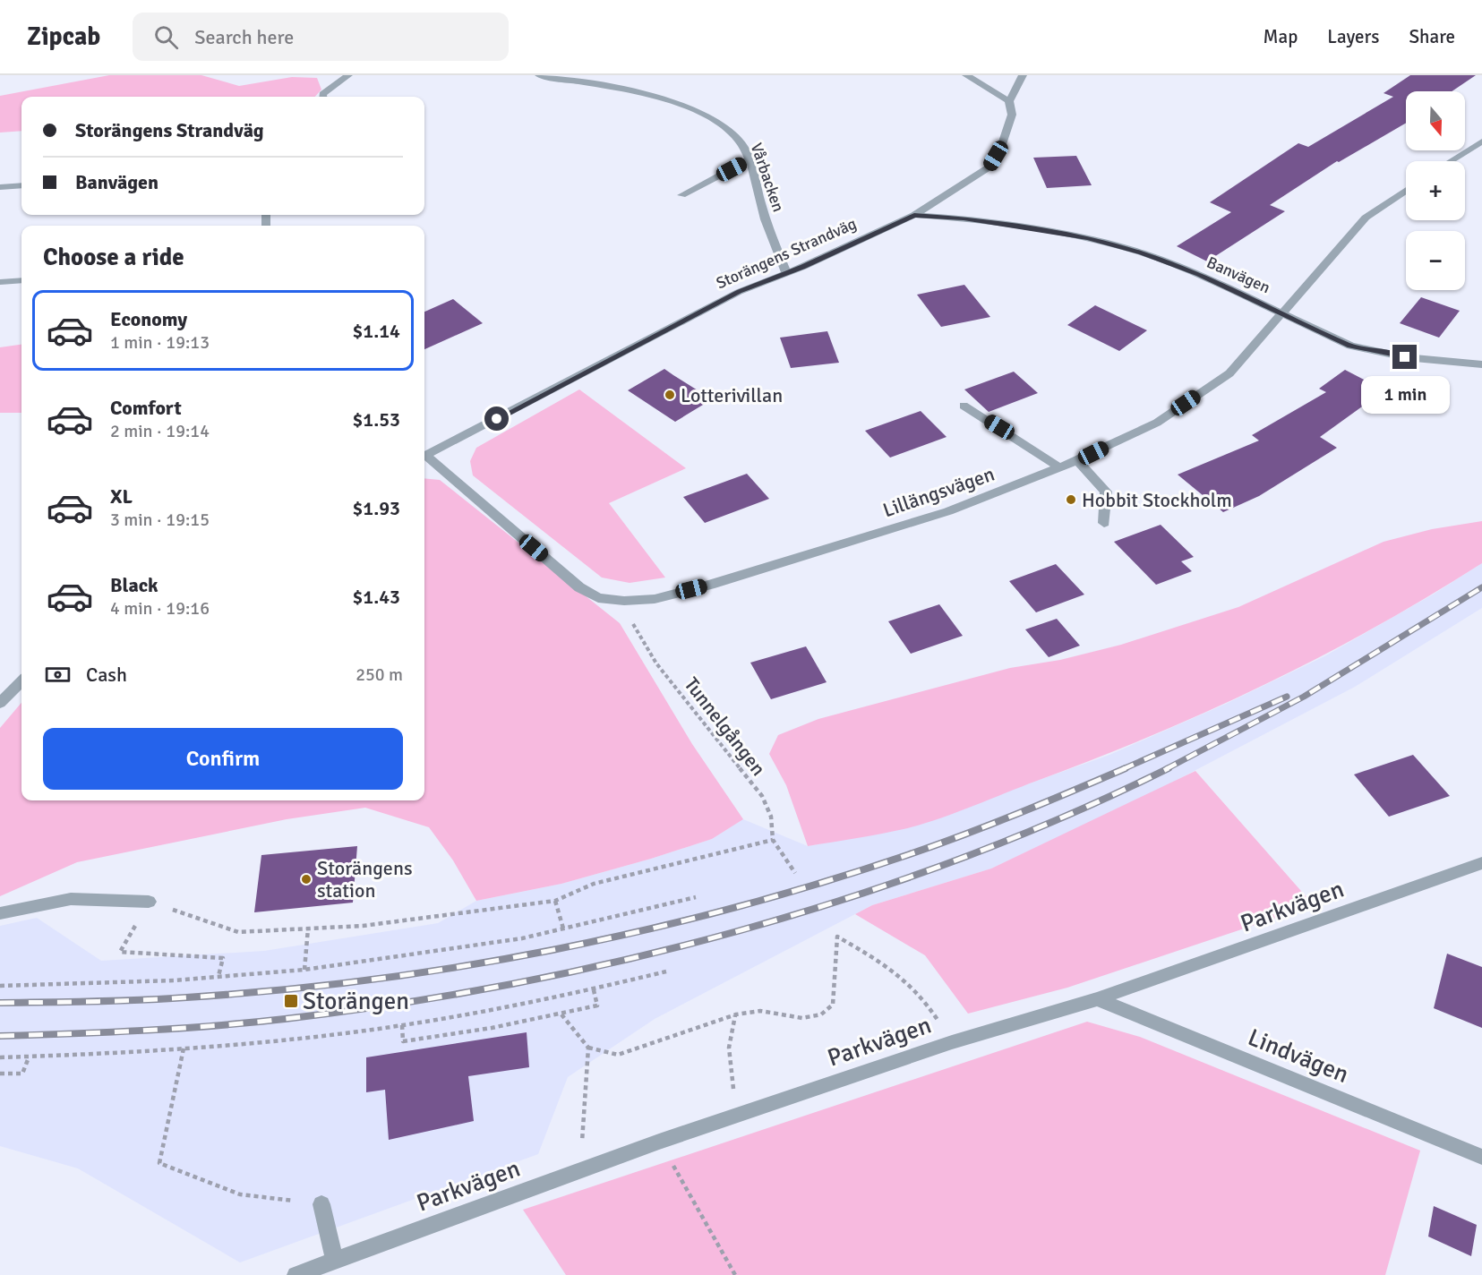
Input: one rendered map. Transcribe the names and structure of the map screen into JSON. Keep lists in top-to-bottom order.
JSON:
{
  "streets": {
    "street": [
      "Vårbacken",
      "Storängens Strandväg",
      "Banvägen",
      "Lillängsvägen",
      "Parkvägen",
      "Lindvägen"
    ],
    "path": ["Tunnelgången"]
  },
  "crossings": [
    ["Vårbacken", "Storängens Strandväg"],
    ["Storängens Strandväg", "Banvägen"],
    ["Banvägen", "Lillängsvägen"],
    ["Lillängsvägen", "Tunnelgången"],
    ["Parkvägen", "Lindvägen"]
  ],
  "places": {
    "other": ["Lotterivillan", "Hobbit Stockholm", "Storängens station"],
    "transit": ["Storängen"]
  },
  "north": "bottom",
  "page": {
    "header": "Zipcab",
    "search": "Search here",
    "nav": ["Map", "Layers", "Share"],
    "map_buttons": ["+", "−"],
    "banner": ["Storängens Strandväg", "Banvägen"],
    "heading": "Choose a ride",
    "list": [
      {
        "name": "Economy",
        "note": "1 min · 19:13",
        "value": "$1.14"
      },
      {
        "name": "Comfort",
        "note": "2 min · 19:14",
        "value": "$1.53"
      },
      {
        "name": "XL",
        "note": "3 min · 19:15",
        "value": "$1.93"
      },
      {
        "name": "Black",
        "note": "4 min · 19:16",
        "value": "$1.43"
      }
    ],
    "bubble": "1 min",
    "pay": ["Cash", "250 m"],
    "buttons": "Confirm"
  }
}
